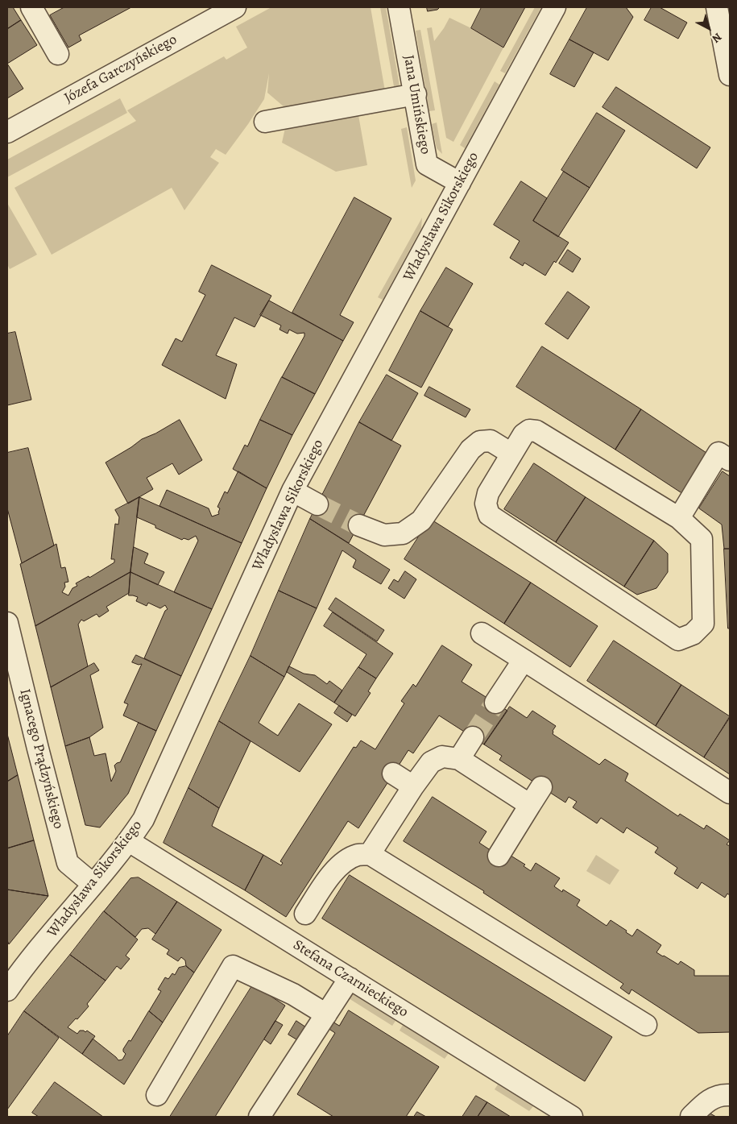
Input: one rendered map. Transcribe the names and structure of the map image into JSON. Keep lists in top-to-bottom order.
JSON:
{
  "streets": {
    "street": [
      "Józefa Garczyńskiego",
      "Jana Umińskiego",
      "Władysława Sikorskiego",
      "Ignacego Prądzyńskiego",
      "Stefana Czarnieckiego"
    ]
  },
  "crossings": [
    ["Jana Umińskiego", "Władysława Sikorskiego"],
    ["Władysława Sikorskiego", "Ignacego Prądzyńskiego"],
    ["Władysława Sikorskiego", "Stefana Czarnieckiego"]
  ],
  "north": "bottom right"
}
